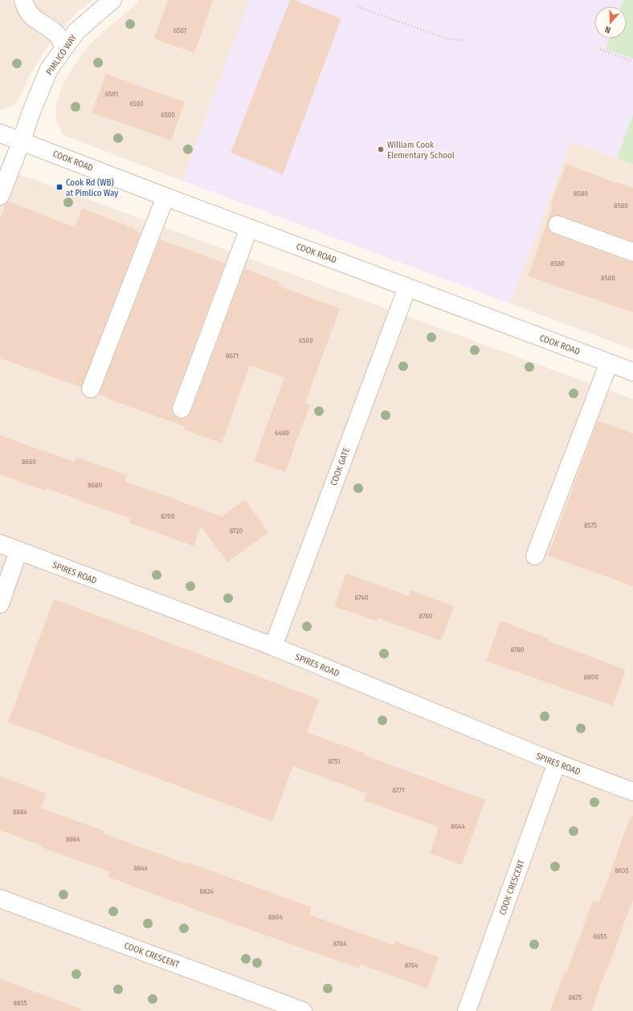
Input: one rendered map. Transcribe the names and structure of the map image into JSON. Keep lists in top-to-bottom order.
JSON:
{
  "streets": {
    "street": [
      "PIMLICO WAY",
      "COOK ROAD",
      "COOK GATE",
      "SPIRES ROAD",
      "COOK CRESCENT"
    ]
  },
  "crossings": [
    ["PIMLICO WAY", "COOK ROAD"],
    ["COOK ROAD", "COOK GATE"],
    ["COOK GATE", "SPIRES ROAD"],
    ["SPIRES ROAD", "COOK CRESCENT"]
  ],
  "places": {
    "other": ["William Cook Elementary School"],
    "transit": ["Cook Rd (WB) at Pimlico Way"]
  },
  "house_numbers": [
    "6507",
    "6501",
    "6503",
    "6505",
    "8580",
    "8580",
    "8580",
    "8580",
    "6500",
    "8671",
    "6480",
    "8660",
    "8680",
    "8700",
    "8575",
    "8720",
    "8740",
    "8760",
    "8780",
    "8800",
    "8751",
    "8771",
    "8884",
    "8644",
    "8864",
    "8844",
    "8635",
    "8824",
    "8804",
    "8655",
    "8784",
    "8764",
    "8675",
    "8855"
  ],
  "north": "bottom"
}
